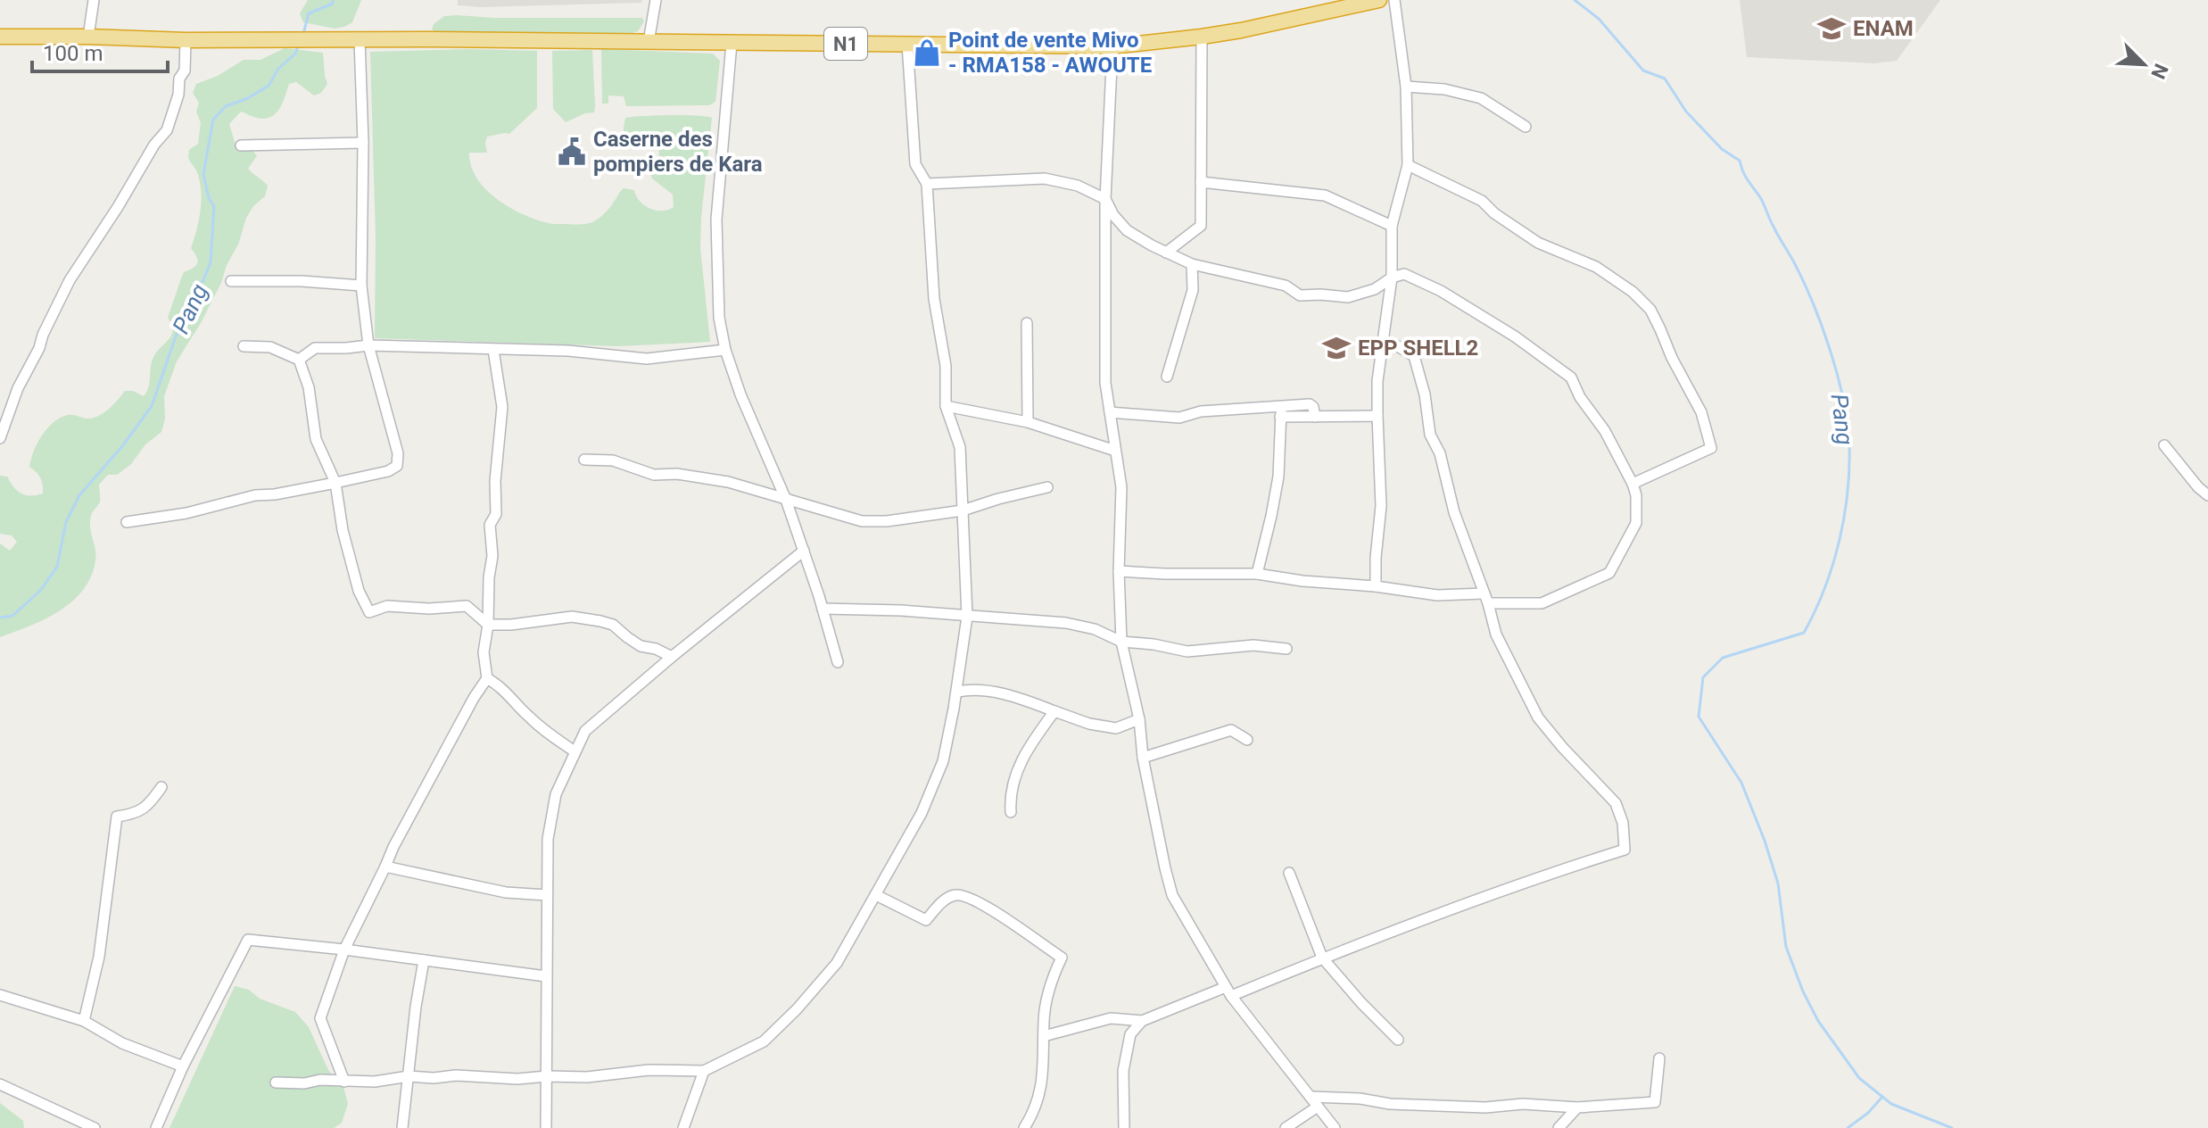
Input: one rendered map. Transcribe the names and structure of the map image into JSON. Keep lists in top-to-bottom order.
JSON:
{
  "streets": {
    "highway": ["N1"]
  },
  "water": ["Pang"],
  "places": {
    "school or university": ["ENAM", "EPP SHELL2"],
    "shop": ["Point de vente Mivo - RMA158 - AWOUTE"],
    "public building": ["Caserne des pompiers de Kara"]
  },
  "scale_bar": "100 m",
  "north": "bottom right"
}
